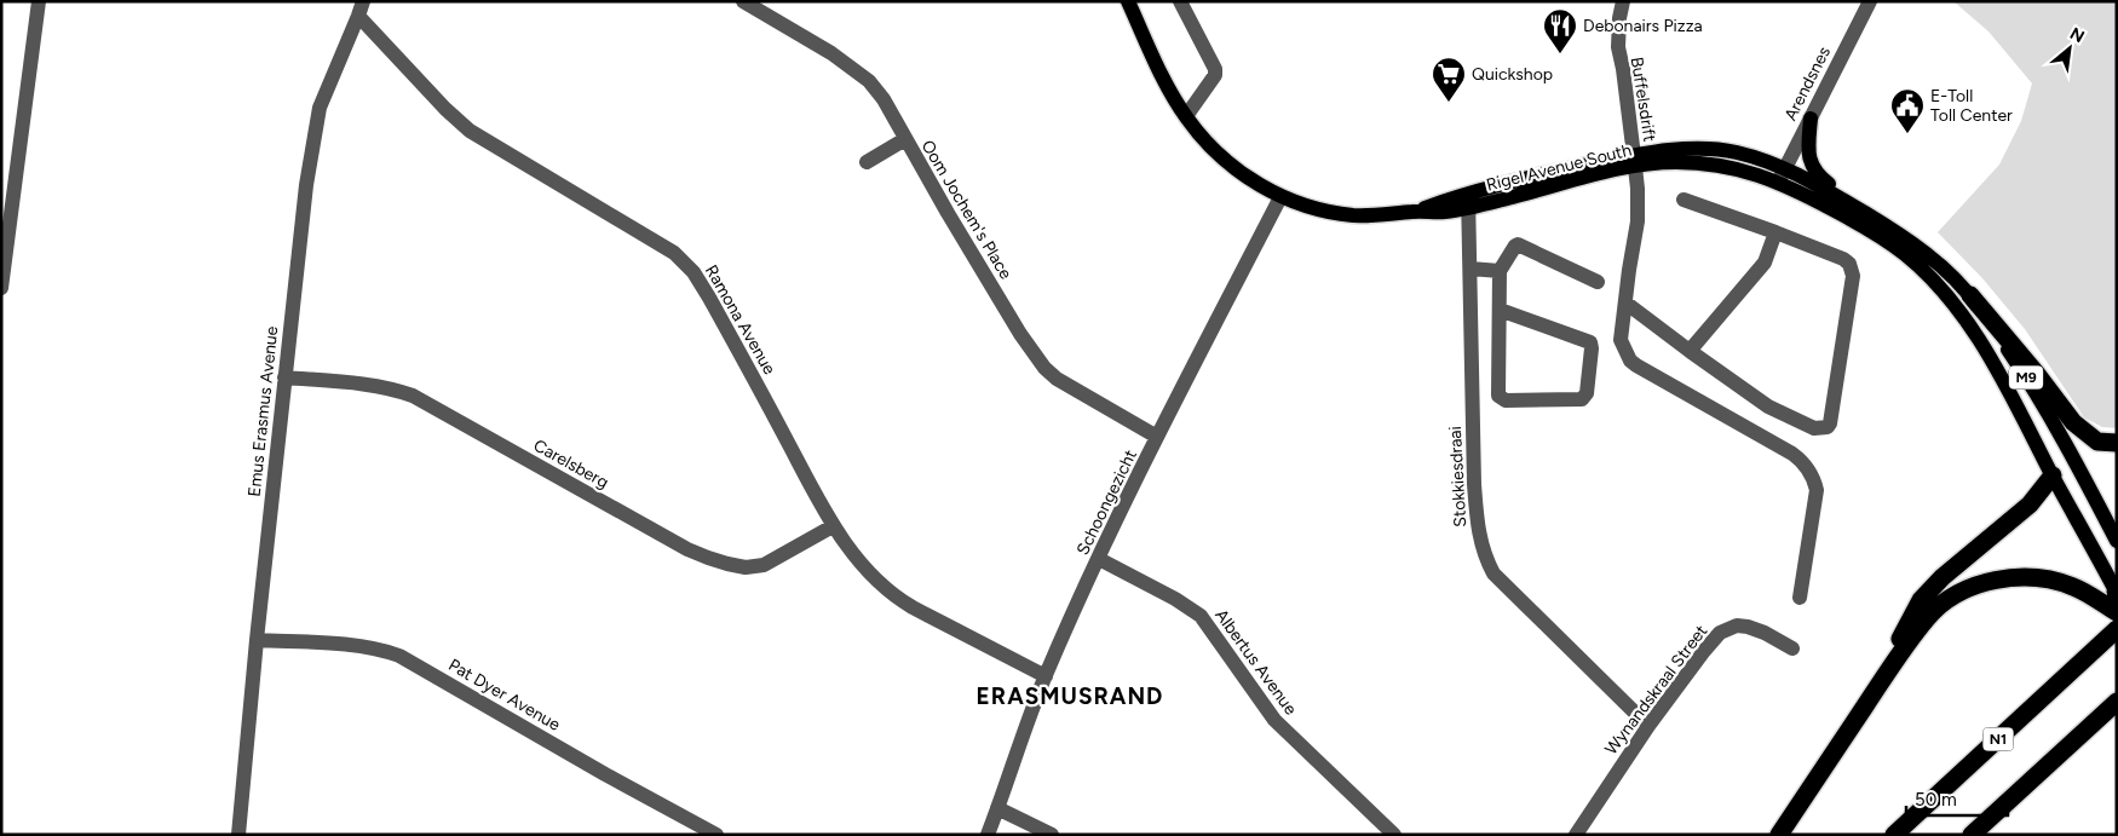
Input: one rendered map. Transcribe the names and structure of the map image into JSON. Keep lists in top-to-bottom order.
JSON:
{
  "streets": {
    "highway": ["N1"],
    "main road": ["Rigel Avenue South", "M9"],
    "street": [
      "Arendsnes",
      "Buffelsdrift",
      "Oom Jochem's Place",
      "Ramona Avenue",
      "Emus Erasmus Avenue",
      "Carelsberg",
      "Stokkiesdraai",
      "Schoongezicht",
      "Albertus Avenue",
      "Wynandskraal Street",
      "Pat Dyer Avenue"
    ]
  },
  "crossings": [
    ["Arendsnes", "Rigel Avenue South"],
    ["Buffelsdrift", "Rigel Avenue South"],
    ["Rigel Avenue South", "Stokkiesdraai"],
    ["Rigel Avenue South", "Schoongezicht"],
    ["Oom Jochem's Place", "Schoongezicht"],
    ["Ramona Avenue", "Emus Erasmus Avenue"],
    ["Ramona Avenue", "Carelsberg"],
    ["Ramona Avenue", "Schoongezicht"],
    ["Emus Erasmus Avenue", "Carelsberg"],
    ["Emus Erasmus Avenue", "Pat Dyer Avenue"],
    ["Stokkiesdraai", "Wynandskraal Street"],
    ["Schoongezicht", "Albertus Avenue"]
  ],
  "districts": ["ERASMUSRAND"],
  "places": {
    "restaurant": ["Debonairs Pizza"],
    "supermarket": ["Quickshop"],
    "public building": ["E-Toll Toll Center"]
  },
  "scale_bar": "50 m",
  "north": "top right"
}
